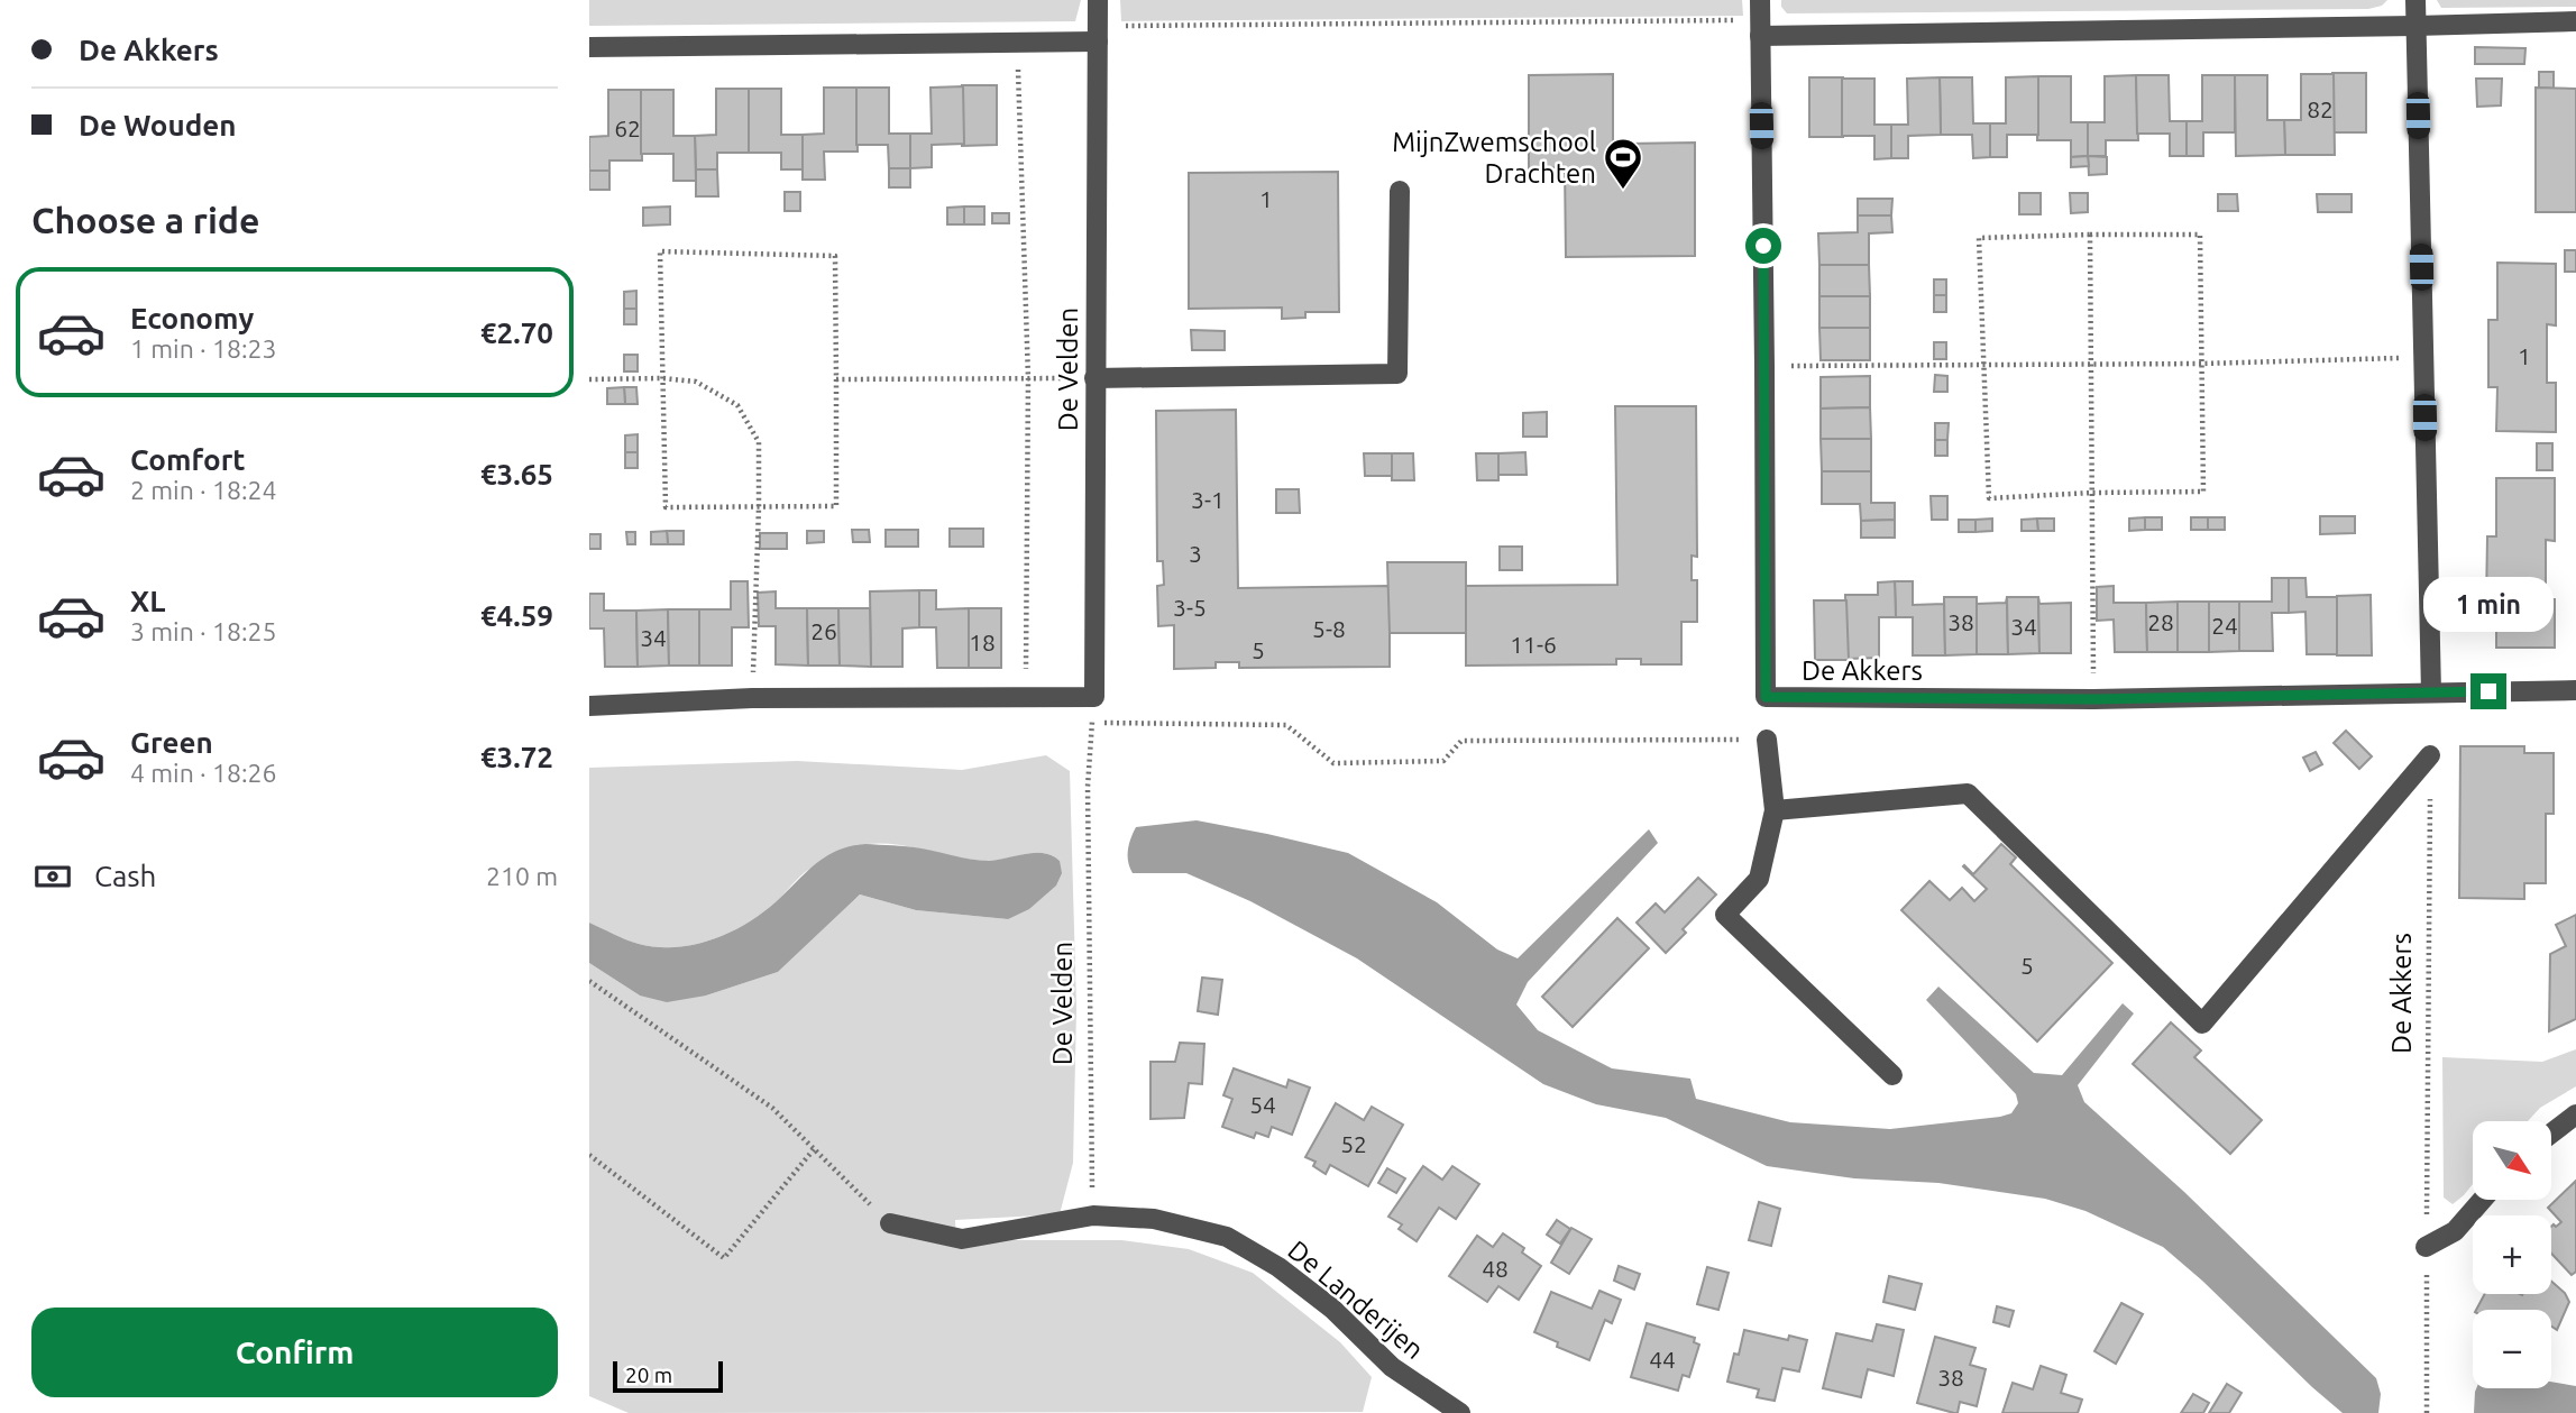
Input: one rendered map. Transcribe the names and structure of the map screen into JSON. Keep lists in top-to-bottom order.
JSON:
{
  "streets": {
    "street": ["De Velden", "De Akkers", "De Landerijen"]
  },
  "crossings": [
    ["De Velden", "De Landerijen"]
  ],
  "places": {
    "sports": ["MijnZwemschool Drachten"]
  },
  "house_numbers": [
    "82",
    "62",
    "1",
    "1",
    "3-1",
    "3",
    "3-5",
    "38",
    "28",
    "24",
    "34",
    "5-8",
    "26",
    "34",
    "18",
    "11-6",
    "5",
    "5",
    "54",
    "52",
    "48",
    "44",
    "38"
  ],
  "scale_bar": "20 m",
  "north": "bottom right",
  "page": {
    "banner": ["De Akkers", "De Wouden"],
    "heading": "Choose a ride",
    "list": [
      {
        "name": "Economy",
        "note": "1 min · 18:23",
        "value": "€2.70"
      },
      {
        "name": "Comfort",
        "note": "2 min · 18:24",
        "value": "€3.65"
      },
      {
        "name": "XL",
        "note": "3 min · 18:25",
        "value": "€4.59"
      },
      {
        "name": "Green",
        "note": "4 min · 18:26",
        "value": "€3.72"
      }
    ],
    "bubble": "1 min",
    "pay": ["Cash", "210 m"],
    "map_buttons": ["+", "−"],
    "buttons": "Confirm",
    "scale": "20 m"
  }
}
